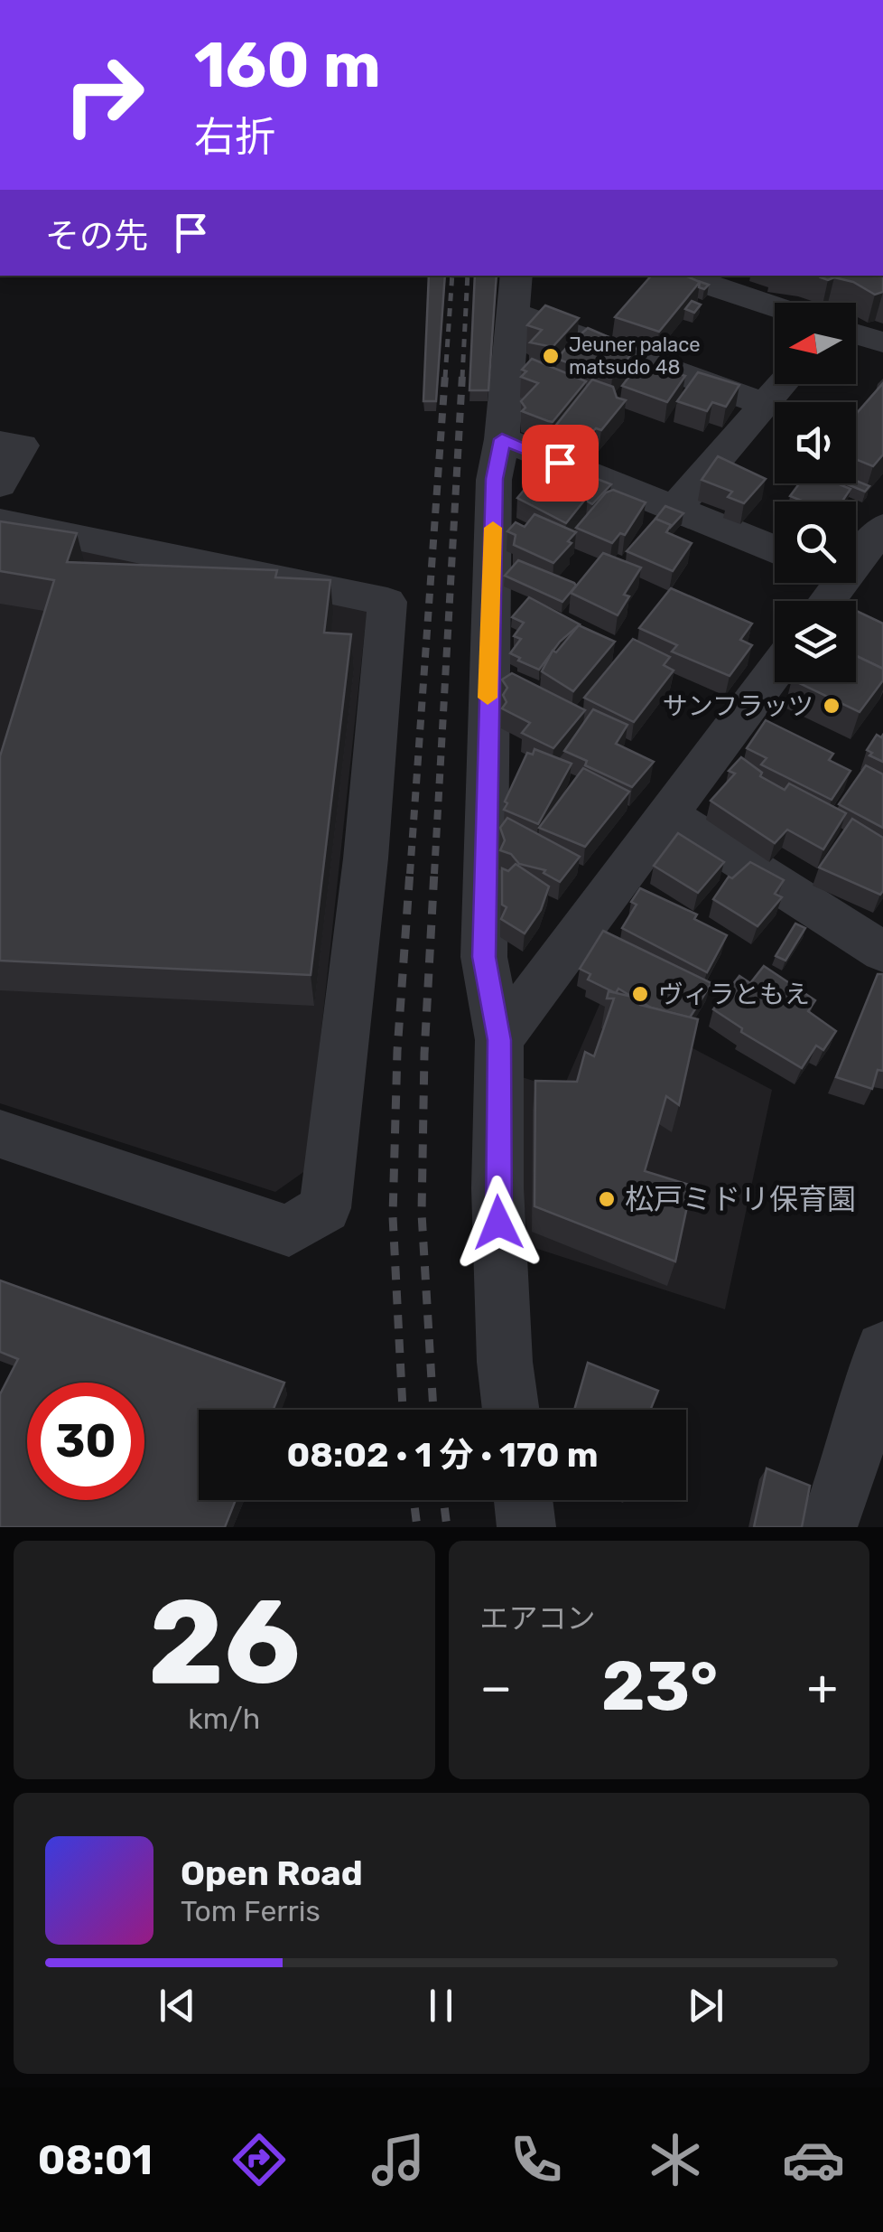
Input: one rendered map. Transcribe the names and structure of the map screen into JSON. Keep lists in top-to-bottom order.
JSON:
{
  "places": [
    "Jeuner palace matsudo 48",
    "サンフラッツ",
    "ヴィラともえ",
    "松戸ミドリ保育園"
  ],
  "north": "left",
  "page": {
    "turn": ["160 m", "右折"],
    "then": "その先",
    "limit": "30",
    "trip": "08:02 · 1 分 · 170 m",
    "tile": [
      ["26", "km/h"],
      "エアコン"
    ],
    "heat": ["−", "23°", "+"],
    "song": ["Open Road", "Tom Ferris"],
    "tabs": "08:01"
  }
}
